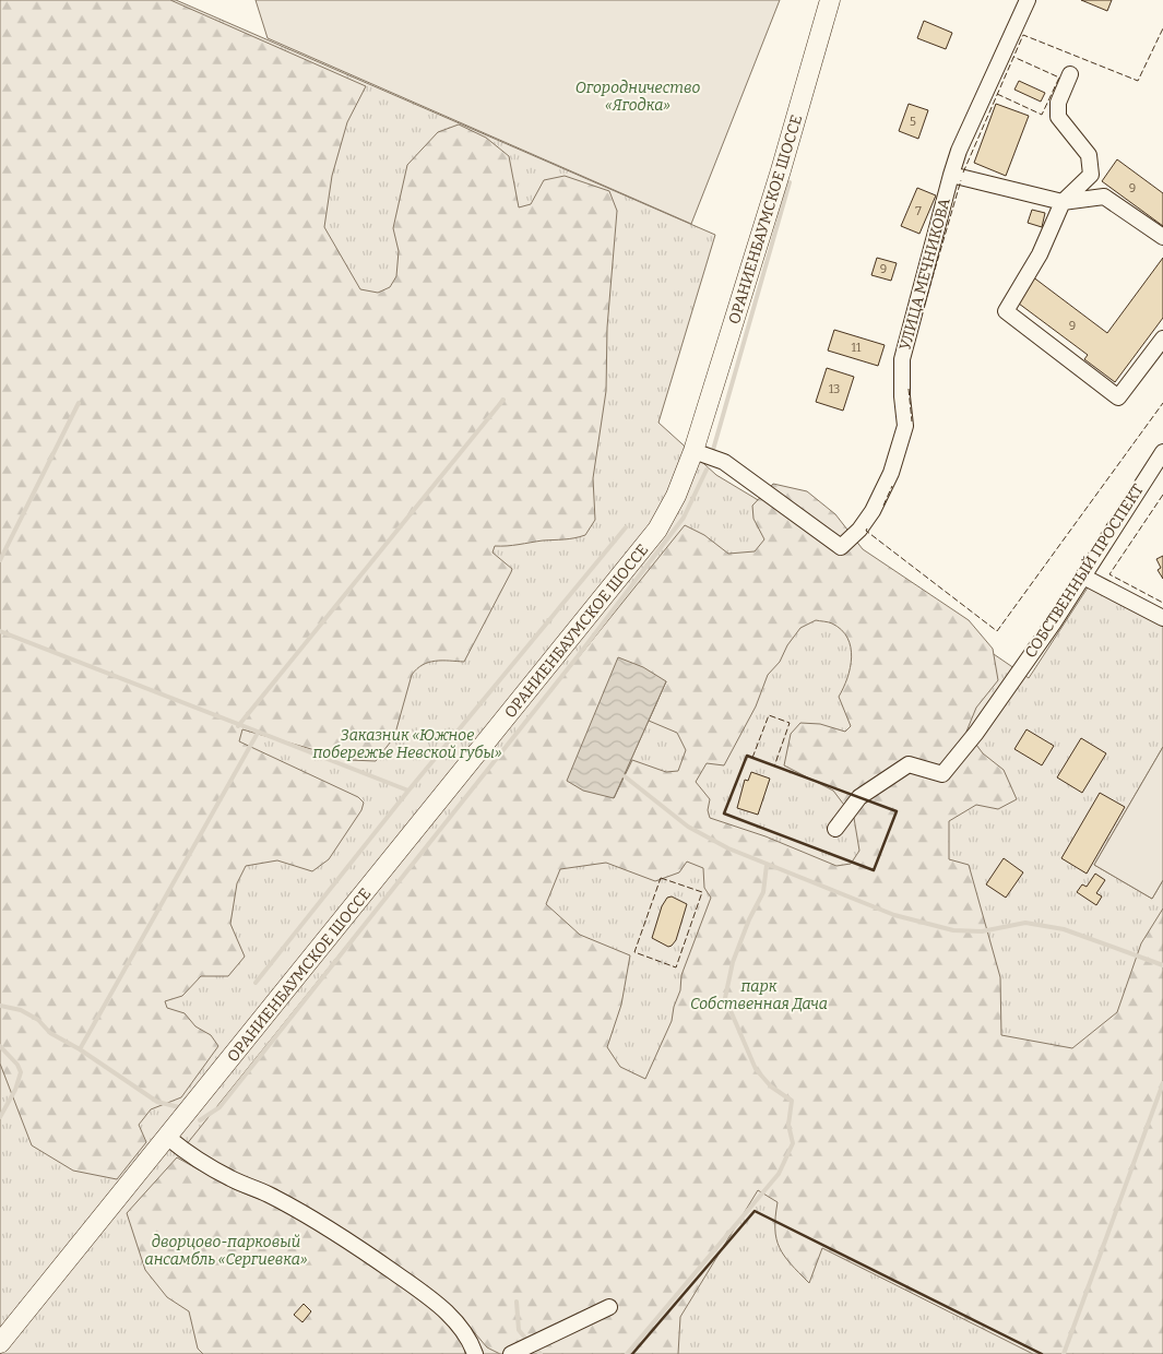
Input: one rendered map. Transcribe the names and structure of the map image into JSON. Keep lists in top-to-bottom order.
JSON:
{
  "streets": {
    "main road": ["ОРАНИЕНБАУМСКОЕ ШОССЕ"],
    "street": ["УЛИЦА МЕЧНИКОВА", "СОБСТВЕННЫЙ ПРОСПЕКТ"]
  },
  "crossings": [
    ["ОРАНИЕНБАУМСКОЕ ШОССЕ", "УЛИЦА МЕЧНИКОВА"]
  ],
  "parks": [
    "Огородничество «Ягодка»",
    "Заказник «Южное побережье Невской губы»",
    "парк Собственная Дача",
    "дворцово-парковый ансамбль «Сергиевка»"
  ],
  "house_numbers": [
    "5",
    "9",
    "7",
    "9",
    "9",
    "11",
    "13"
  ]
}
